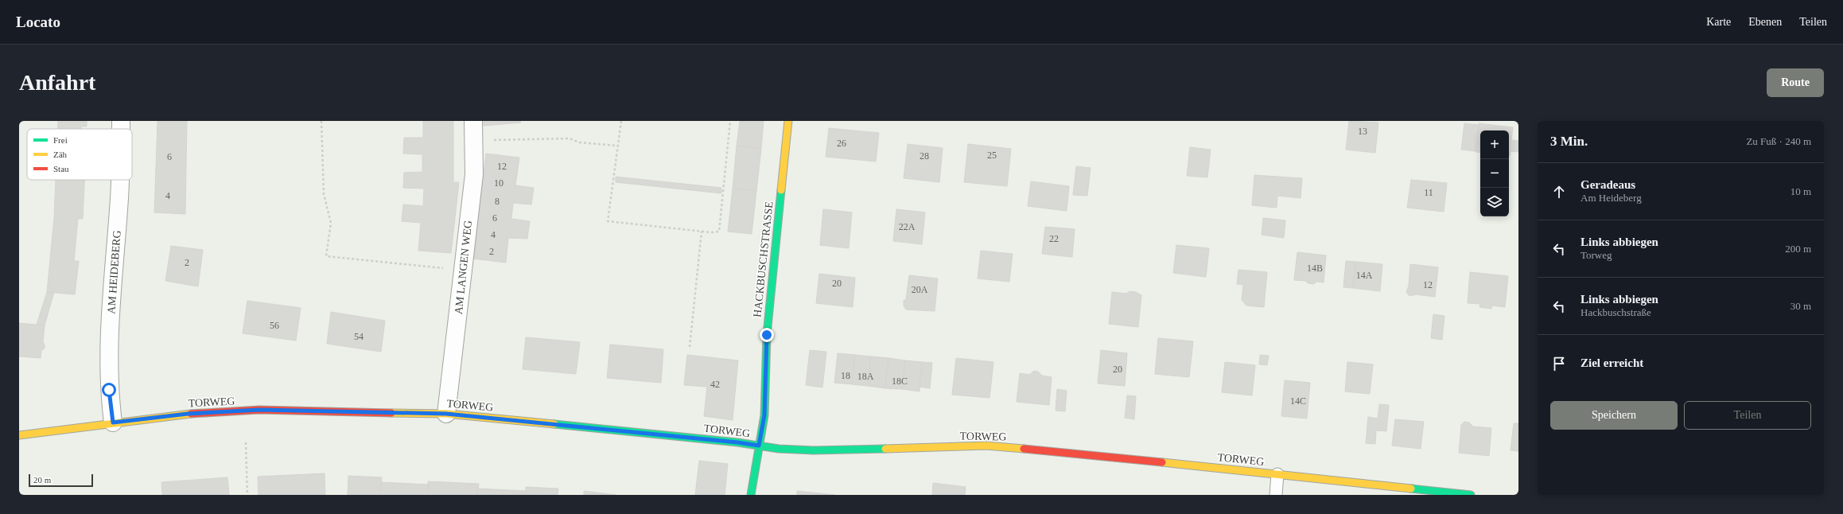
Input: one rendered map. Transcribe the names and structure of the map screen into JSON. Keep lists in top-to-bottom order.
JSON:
{
  "streets": {
    "street": [
      "HACKBUSCHSTRASSE",
      "AM LANGEN WEG",
      "AM HEIDEBERG",
      "TORWEG"
    ]
  },
  "crossings": [
    ["HACKBUSCHSTRASSE", "TORWEG"],
    ["AM LANGEN WEG", "TORWEG"],
    ["AM HEIDEBERG", "TORWEG"]
  ],
  "house_numbers": [
    "13",
    "26",
    "25",
    "28",
    "6",
    "12",
    "10",
    "11",
    "4",
    "8",
    "6",
    "22A",
    "4",
    "22",
    "2",
    "2",
    "14B",
    "14A",
    "20",
    "12",
    "20A",
    "56",
    "54",
    "20",
    "18",
    "18A",
    "18C",
    "42",
    "14C"
  ],
  "legend": ["Frei", "Zäh", "Stau"],
  "scale_bar": "20 m",
  "page": {
    "header": "Locato",
    "nav": ["Karte", "Ebenen", "Teilen"],
    "buttons": [
      "Route",
      ["Speichern", "Teilen"]
    ],
    "title": "Anfahrt",
    "heading": ["3 Min.", "Zu Fuß · 240 m"],
    "map_buttons": ["+", "−"],
    "list": [
      ["Geradeaus", "Am Heideberg", "10 m"],
      ["Links abbiegen", "Torweg", "200 m"],
      ["Links abbiegen", "Hackbuschstraße", "30 m"],
      "Ziel erreicht"
    ],
    "scale": "20 m"
  }
}
